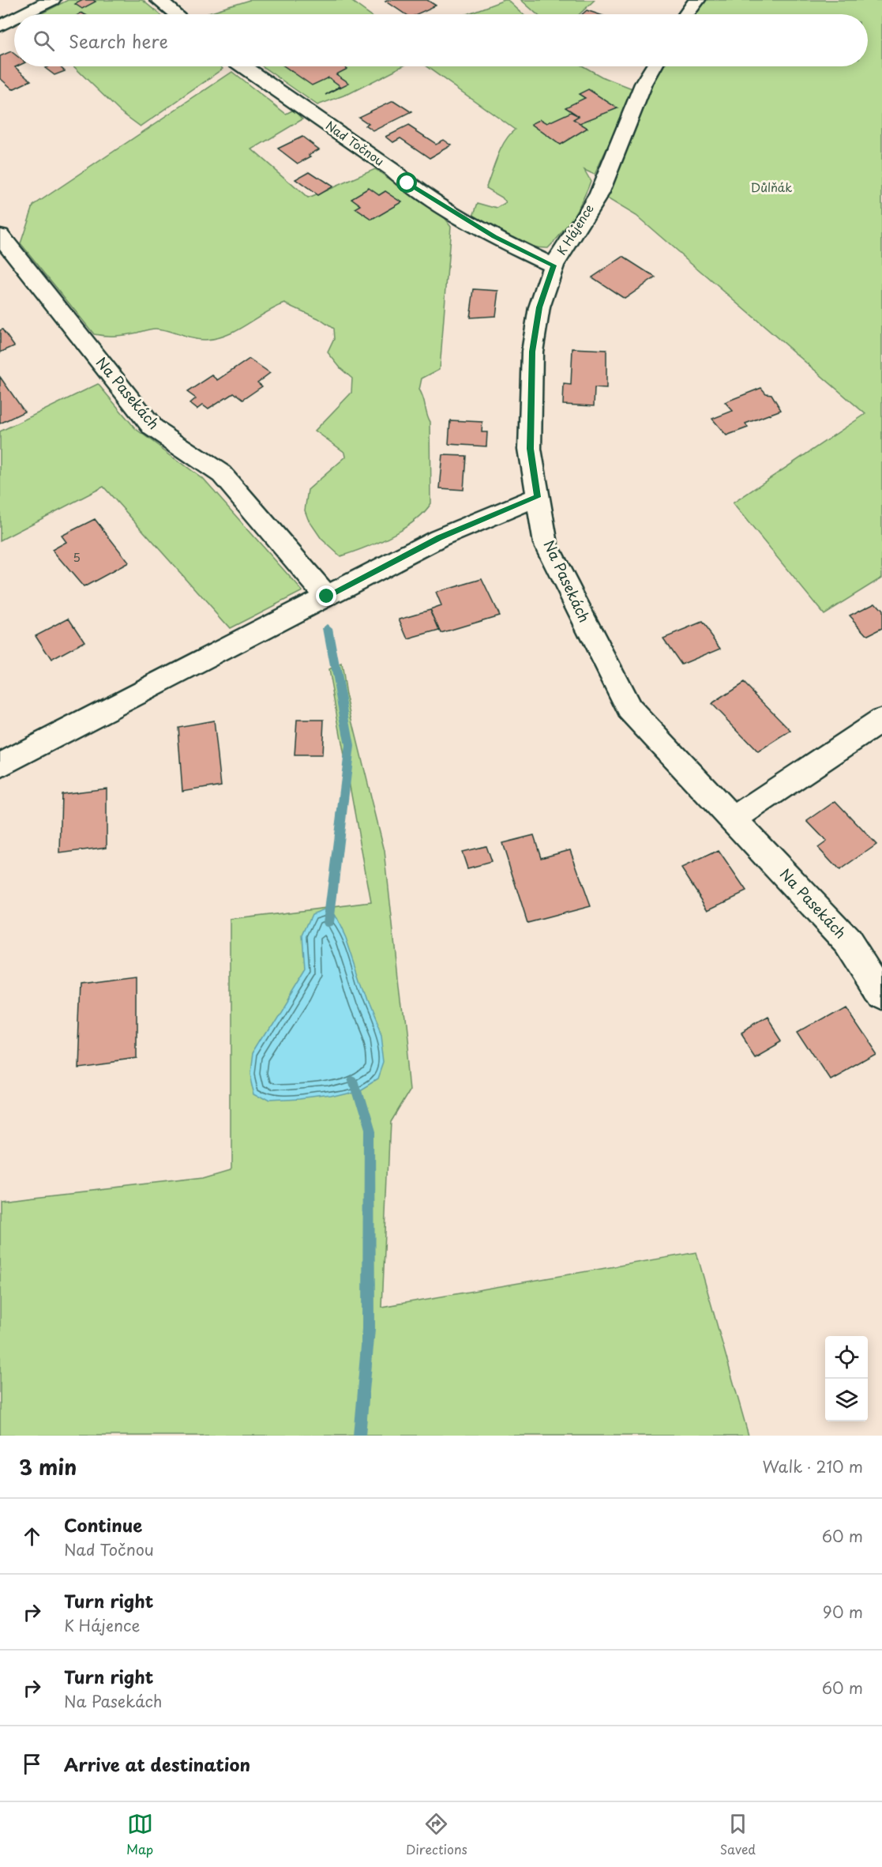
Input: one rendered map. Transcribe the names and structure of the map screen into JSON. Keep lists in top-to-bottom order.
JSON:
{
  "streets": {
    "street": ["Nad Točnou", "K Hájence", "Na Pasekách"]
  },
  "crossings": [
    ["Nad Točnou", "K Hájence"],
    ["K Hájence", "Na Pasekách"]
  ],
  "parks": ["Důlňák"],
  "house_numbers": ["5"],
  "page": {
    "search": "Search here",
    "heading": ["3 min", "Walk · 210 m"],
    "list": [
      ["Continue", "Nad Točnou", "60 m"],
      ["Turn right", "K Hájence", "90 m"],
      ["Turn right", "Na Pasekách", "60 m"],
      "Arrive at destination"
    ],
    "nav": ["Map", "Directions", "Saved"]
  }
}
